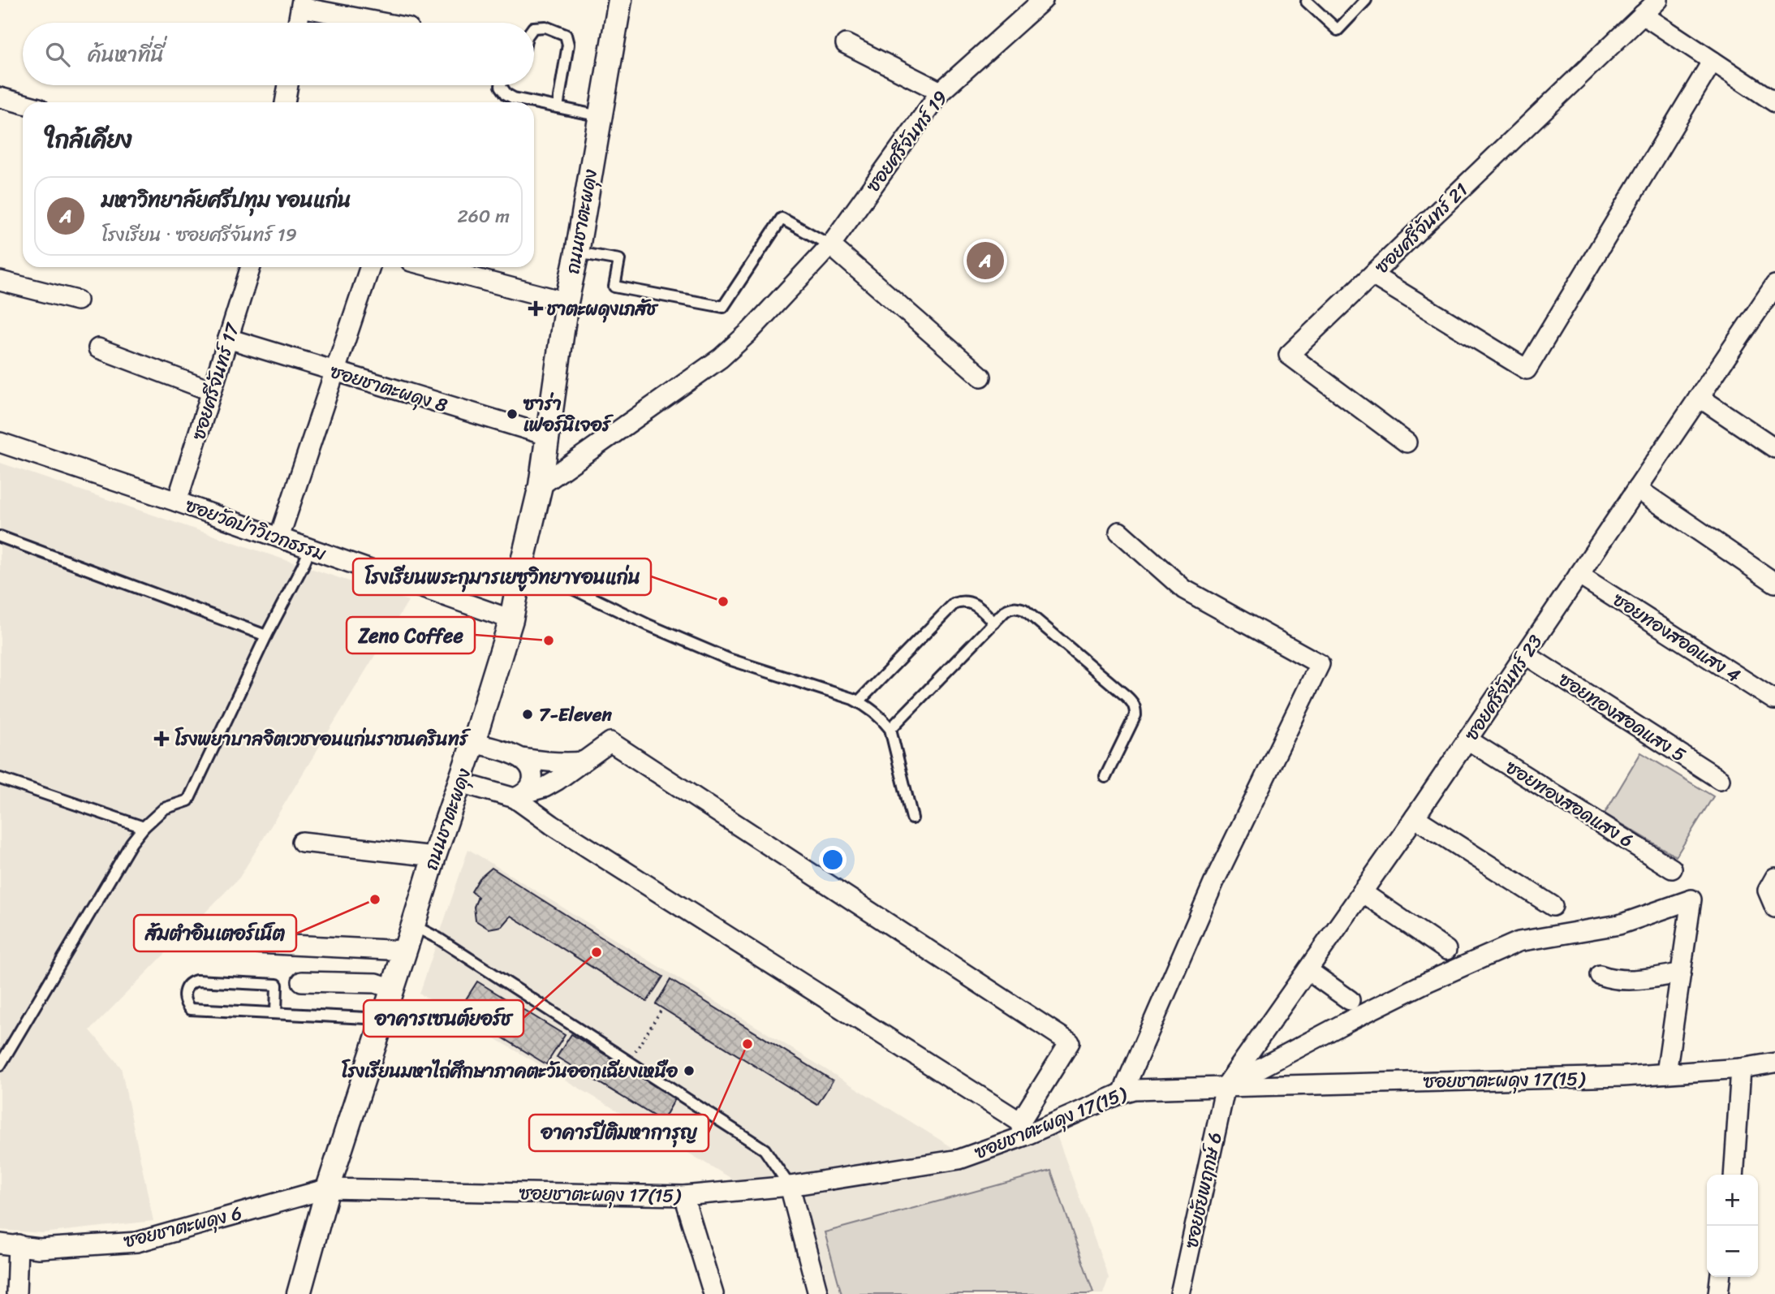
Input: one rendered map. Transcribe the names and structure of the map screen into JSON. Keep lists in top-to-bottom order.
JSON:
{
  "streets": {
    "street": [
      "ซอยศรีจันทร์ 19",
      "ถนนชาตะผดุง",
      "ซอยศรีจันทร์ 21",
      "ซอยศรีจันทร์ 17",
      "ซอยชาตะผดุง 8",
      "ซอยวัดป่าวิเวกธรรม",
      "ซอยทองสอดแสง 4",
      "ซอยศรีจันทร์ 23",
      "ซอยทองสอดแสง 5",
      "ซอยทองสอดแสง 6",
      "ซอยชาตะผดุง 17(15)",
      "ซอยชัยพฤกษ์ 6",
      "ซอยชาตะผดุง 6"
    ]
  },
  "crossings": [
    ["ซอยศรีจันทร์ 19", "ถนนชาตะผดุง"],
    ["ถนนชาตะผดุง", "ซอยชาตะผดุง 8"],
    ["ถนนชาตะผดุง", "ซอยวัดป่าวิเวกธรรม"],
    ["ถนนชาตะผดุง", "ซอยชาตะผดุง 17(15)"],
    ["ถนนชาตะผดุง", "ซอยชาตะผดุง 6"],
    ["ซอยศรีจันทร์ 17", "ซอยชาตะผดุง 8"],
    ["ซอยศรีจันทร์ 17", "ซอยวัดป่าวิเวกธรรม"],
    ["ซอยทองสอดแสง 4", "ซอยศรีจันทร์ 23"],
    ["ซอยศรีจันทร์ 23", "ซอยทองสอดแสง 5"],
    ["ซอยศรีจันทร์ 23", "ซอยทองสอดแสง 6"],
    ["ซอยศรีจันทร์ 23", "ซอยชาตะผดุง 17(15)"],
    ["ซอยศรีจันทร์ 23", "ซอยชัยพฤกษ์ 6"],
    ["ซอยชาตะผดุง 17(15)", "ซอยชัยพฤกษ์ 6"],
    ["ซอยชาตะผดุง 17(15)", "ซอยชาตะผดุง 6"]
  ],
  "places": {
    "health": ["ชาตะผดุงเภสัช", "โรงพยาบาลจิตเวชขอนแก่นราชนครินทร์"],
    "other": [
      "ซาร่า เฟอร์นิเจอร์",
      "โรงเรียนพระกุมารเยซูวิทยาขอนแก่น",
      "Zeno Coffee",
      "7-Eleven",
      "ส้มตำอินเตอร์เน็ต",
      "อาคารเซนต์ยอร์ช",
      "อาคารปีติมหาการุญ",
      "โรงเรียนมหาไถ่ศึกษาภาคตะวันออกเฉียงเหนือ"
    ]
  },
  "page": {
    "search": "ค้นหาที่นี่",
    "heading": "ใกล้เคียง",
    "list": [
      {
        "mark": "A",
        "name": "มหาวิทยาลัยศรีปทุม ขอนแก่น",
        "note": "โรงเรียน · ซอยศรีจันทร์ 19",
        "value": "260 m"
      }
    ],
    "pins": "A",
    "map_buttons": ["+", "−"]
  }
}
